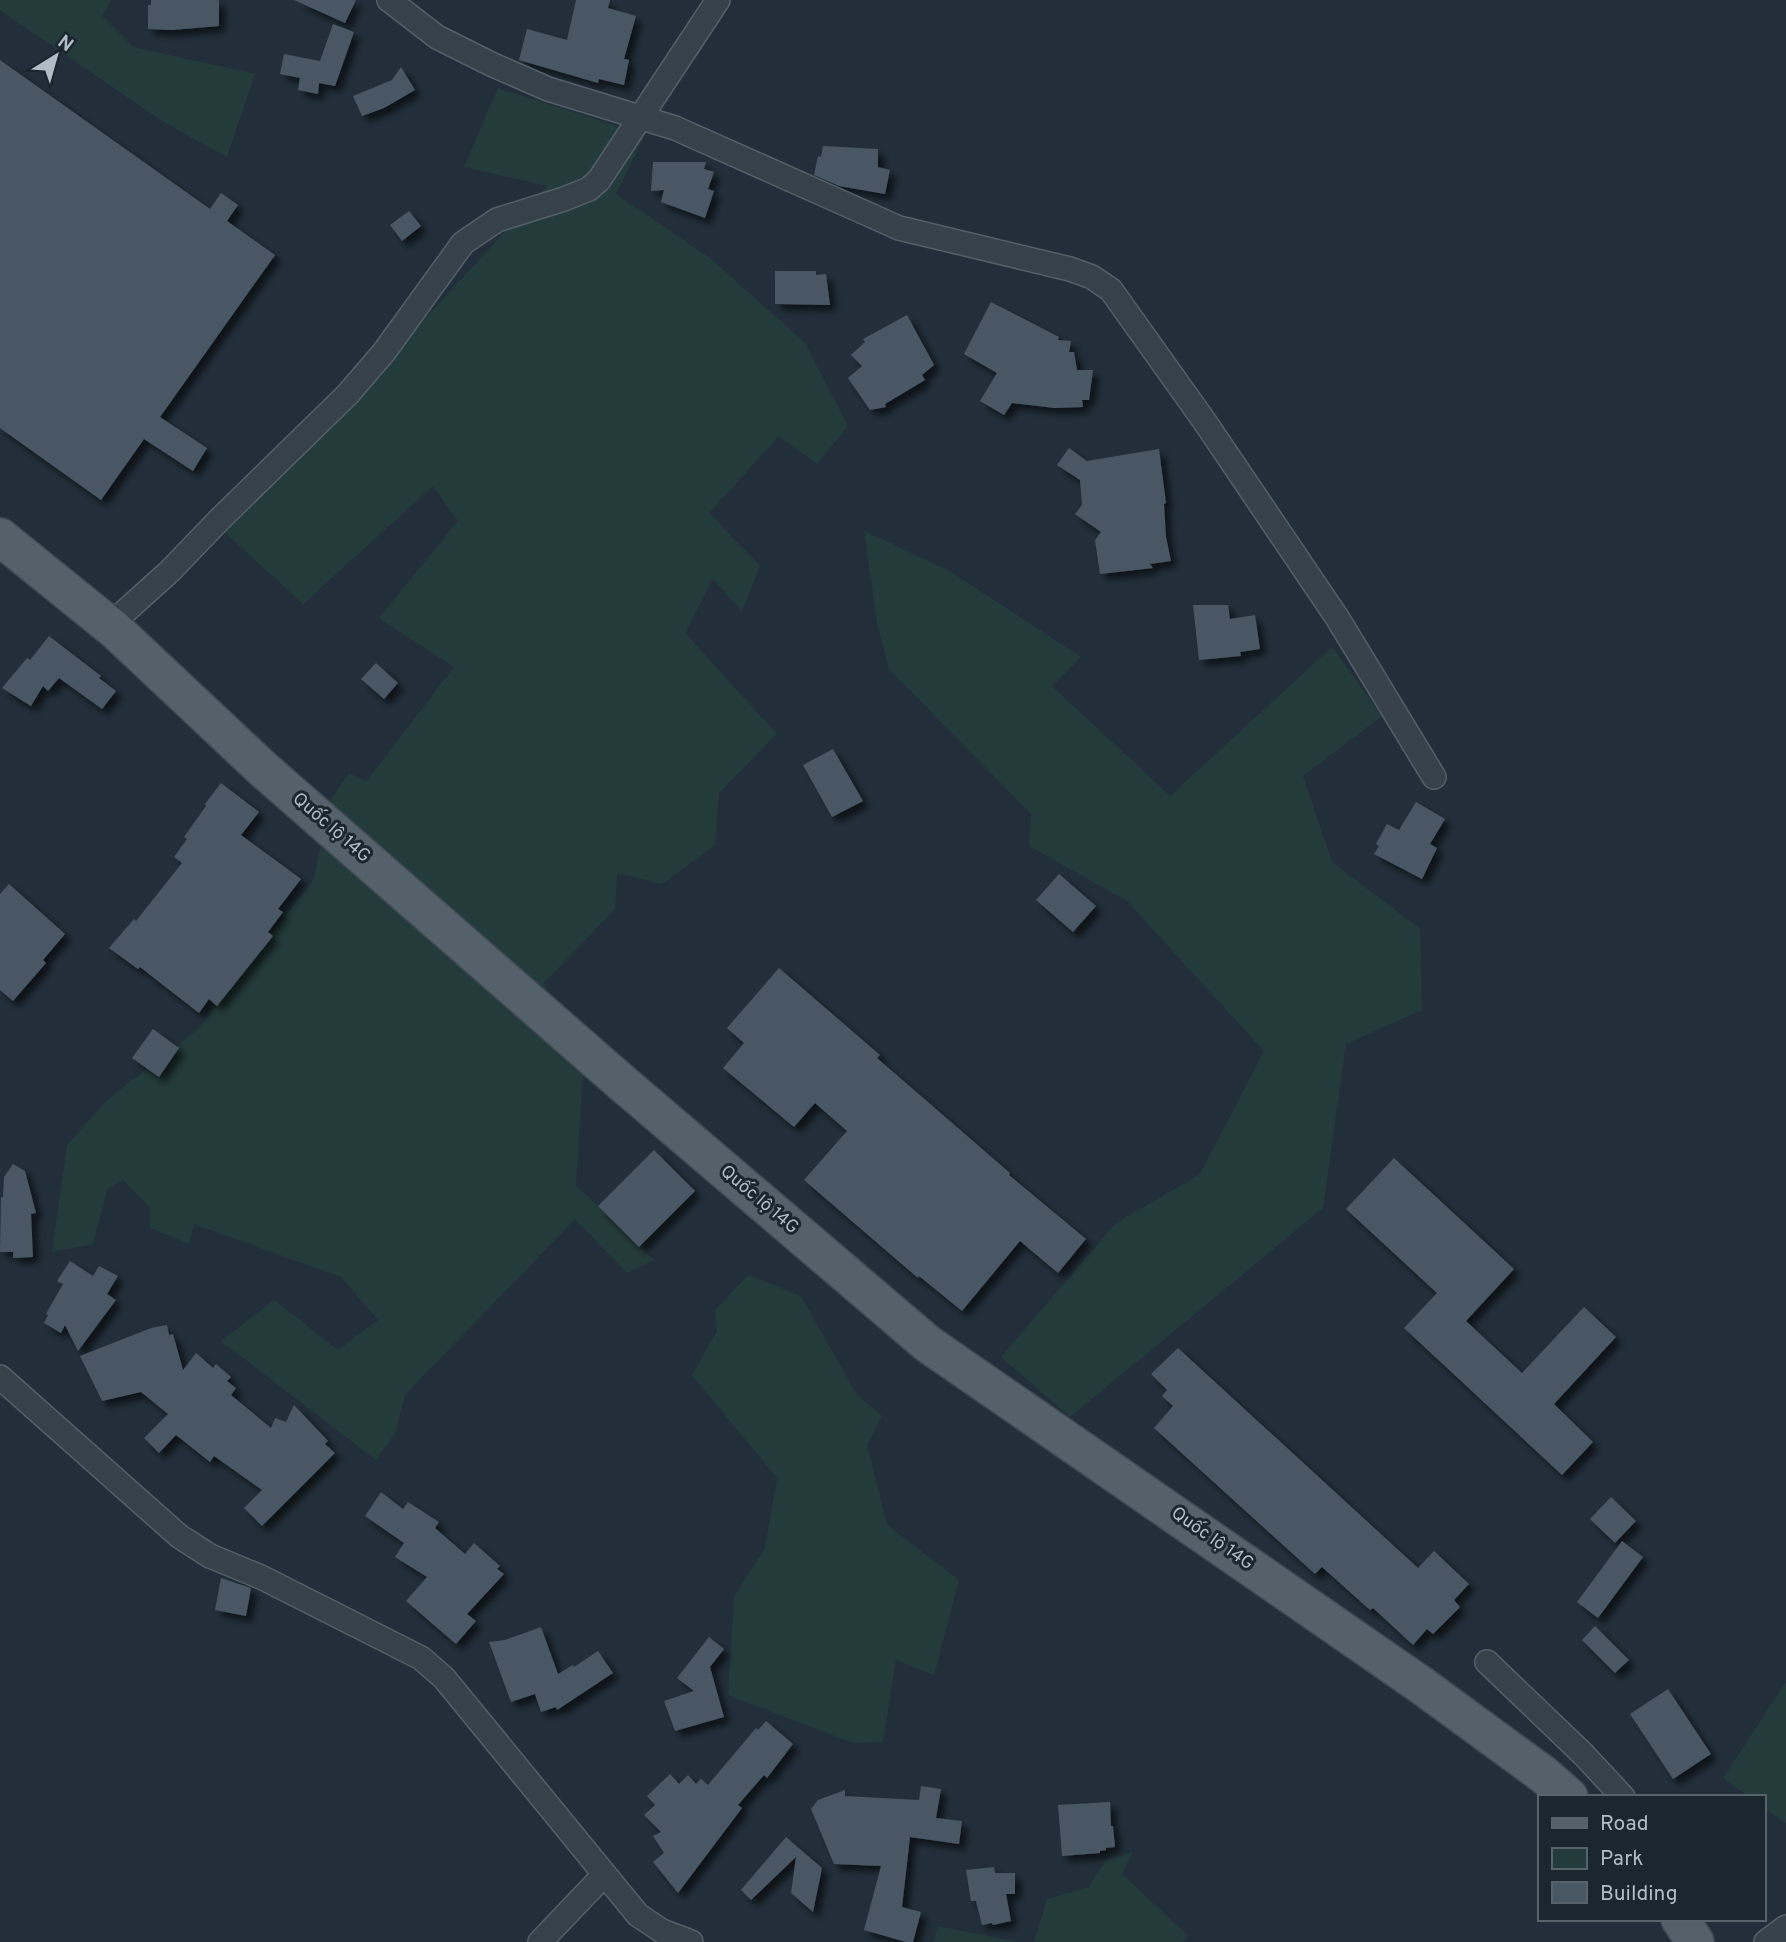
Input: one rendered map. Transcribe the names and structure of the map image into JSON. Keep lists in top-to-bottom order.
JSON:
{
  "streets": {
    "main road": ["Quốc lộ 14G"]
  },
  "legend": ["Road", "Park", "Building"],
  "north": "top right"
}
